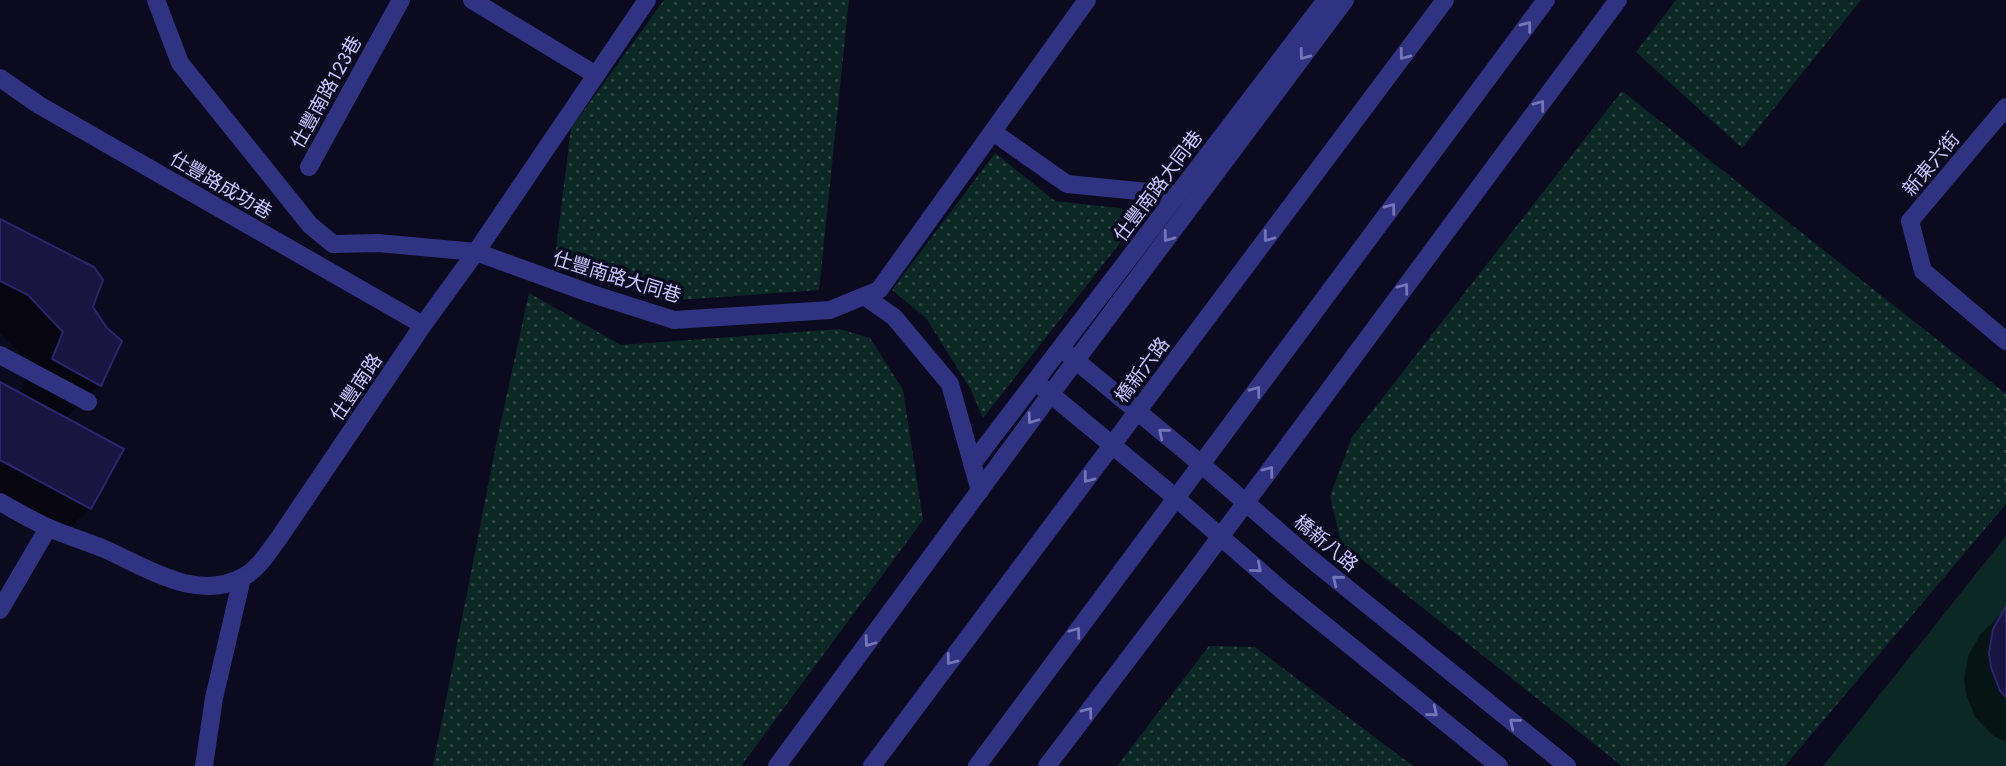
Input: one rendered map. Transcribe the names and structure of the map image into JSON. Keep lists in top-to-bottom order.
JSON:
{
  "streets": {
    "street": [
      "仕豐南路123巷",
      "新東六街",
      "仕豐路成功巷",
      "仕豐南路大同巷",
      "橋新六路",
      "仕豐南路",
      "橋新八路"
    ]
  },
  "crossings": [
    ["仕豐路成功巷", "仕豐南路"],
    ["仕豐南路大同巷", "仕豐南路"],
    ["仕豐南路大同巷", "橋新八路"],
    ["橋新六路", "橋新八路"]
  ]
}
